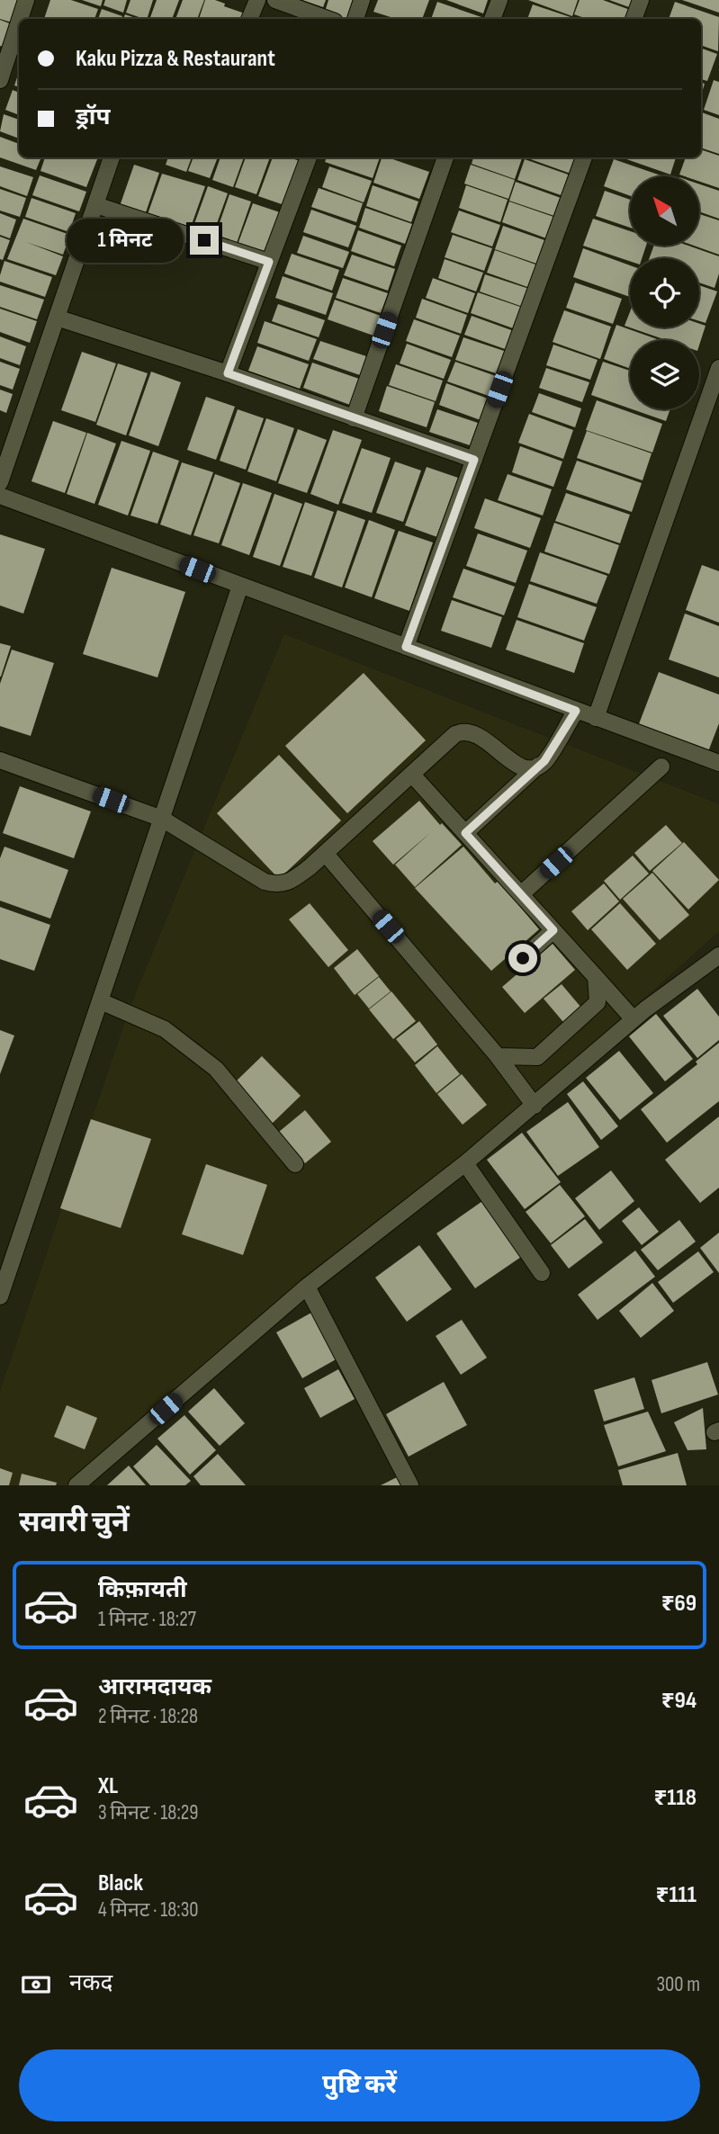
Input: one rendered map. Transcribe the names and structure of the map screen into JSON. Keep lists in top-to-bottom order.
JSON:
{
  "north": "top left",
  "page": {
    "banner": ["Kaku Pizza & Restaurant", "ड्रॉप"],
    "bubble": "1 मिनट",
    "heading": "सवारी चुनें",
    "list": [
      {
        "name": "किफ़ायती",
        "note": "1 मिनट · 18:27",
        "value": "₹69"
      },
      {
        "name": "आरामदायक",
        "note": "2 मिनट · 18:28",
        "value": "₹94"
      },
      {
        "name": "XL",
        "note": "3 मिनट · 18:29",
        "value": "₹118"
      },
      {
        "name": "Black",
        "note": "4 मिनट · 18:30",
        "value": "₹111"
      }
    ],
    "pay": ["नकद", "300 m"],
    "buttons": "पुष्टि करें"
  }
}
